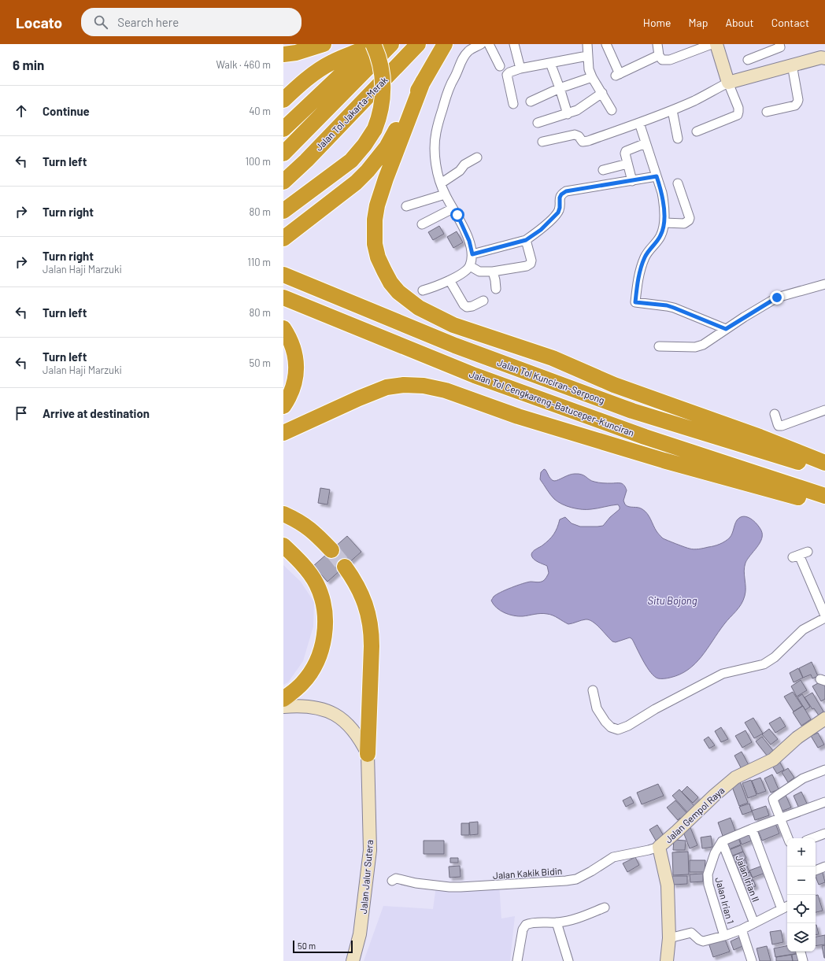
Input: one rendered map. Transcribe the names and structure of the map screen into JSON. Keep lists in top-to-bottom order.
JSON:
{
  "streets": {
    "highway": ["Jalan Tol Jakarta–Merak", "Jalan Tol Kunciran–Serpong", "Jalan Tol Cengkareng–Batuceper–Kunciran"],
    "main road": ["Jalan Gempol Raya", "Jalan Jalur Sutera"],
    "street": ["Jalan Kakik Bidin", "Jalan Irian II", "Jalan Irian 1"]
  },
  "crossings": [
    ["Jalan Gempol Raya", "Jalan Kakik Bidin"],
    ["Jalan Irian II", "Jalan Irian 1"]
  ],
  "water": ["Situ Bojong"],
  "scale_bar": "50 m",
  "page": {
    "header": "Locato",
    "search": "Search here",
    "nav": [
      "Home",
      "Map",
      "About",
      "Contact"
    ],
    "heading": ["6 min", "Walk · 460 m"],
    "list": [
      ["Continue", "40 m"],
      ["Turn left", "100 m"],
      ["Turn right", "80 m"],
      ["Turn right", "Jalan Haji Marzuki", "110 m"],
      ["Turn left", "80 m"],
      ["Turn left", "Jalan Haji Marzuki", "50 m"],
      "Arrive at destination"
    ],
    "map_buttons": ["+", "−"],
    "scale": "50 m"
  }
}
